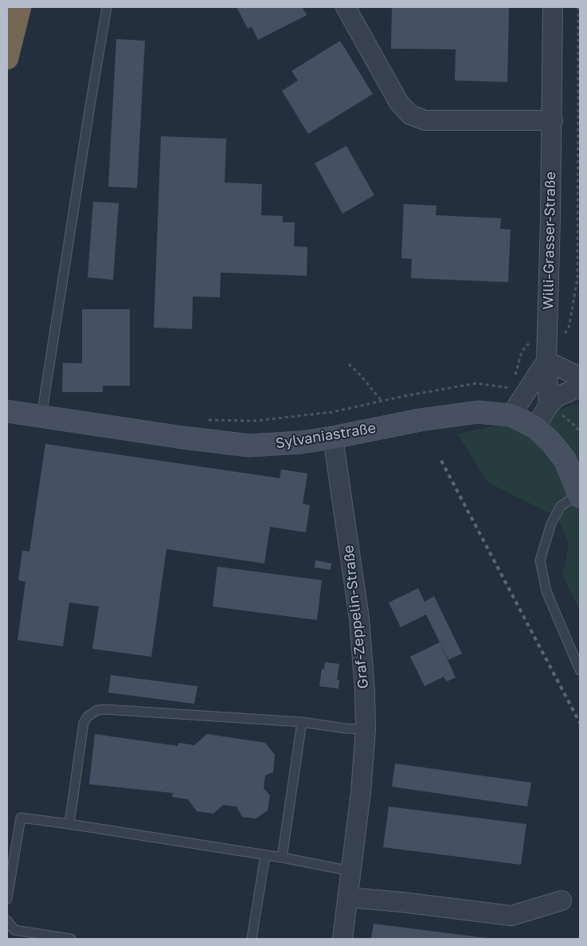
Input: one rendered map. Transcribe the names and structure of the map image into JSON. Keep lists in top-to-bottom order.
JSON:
{
  "streets": {
    "street": ["Willi-Grasser-Straße", "Sylvaniastraße", "Graf-Zeppelin-Straße"]
  },
  "crossings": [
    ["Sylvaniastraße", "Graf-Zeppelin-Straße"]
  ]
}
